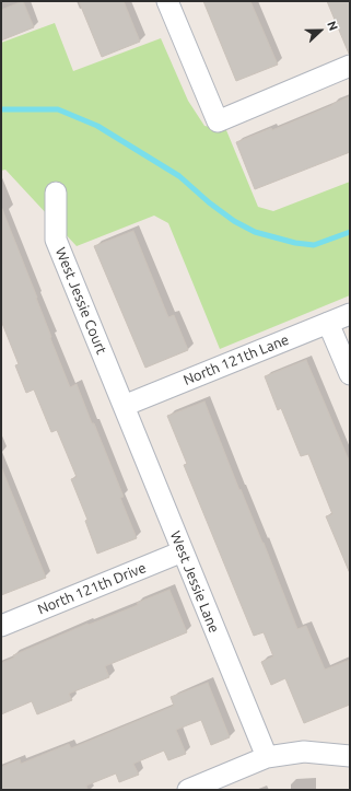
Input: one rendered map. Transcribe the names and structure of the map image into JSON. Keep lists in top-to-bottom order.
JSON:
{
  "streets": {
    "street": [
      "West Jessie Court",
      "North 121th Lane",
      "West Jessie Lane",
      "North 121th Drive"
    ]
  },
  "crossings": [
    ["West Jessie Court", "North 121th Lane"],
    ["West Jessie Court", "West Jessie Lane"],
    ["North 121th Lane", "West Jessie Lane"],
    ["West Jessie Lane", "North 121th Drive"]
  ],
  "north": "right"
}
